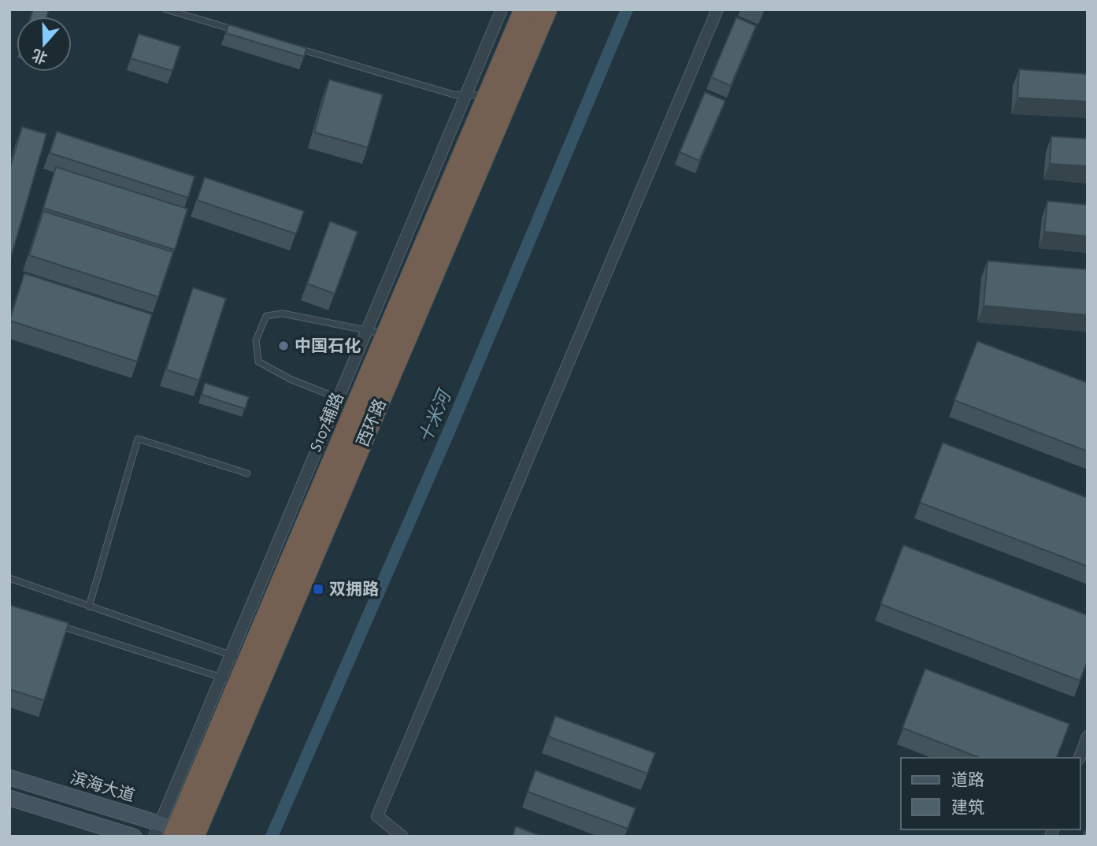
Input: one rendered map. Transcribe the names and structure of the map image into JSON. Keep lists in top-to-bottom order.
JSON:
{
  "streets": {
    "highway": ["西环路"],
    "main road": ["滨海大道"]
  },
  "crossings": [
    ["西环路", "滨海大道"]
  ],
  "water": ["十米河"],
  "places": {
    "other": ["中国石化"],
    "transit": ["双拥路"]
  },
  "legend": ["道路", "建筑"],
  "north": "bottom"
}
